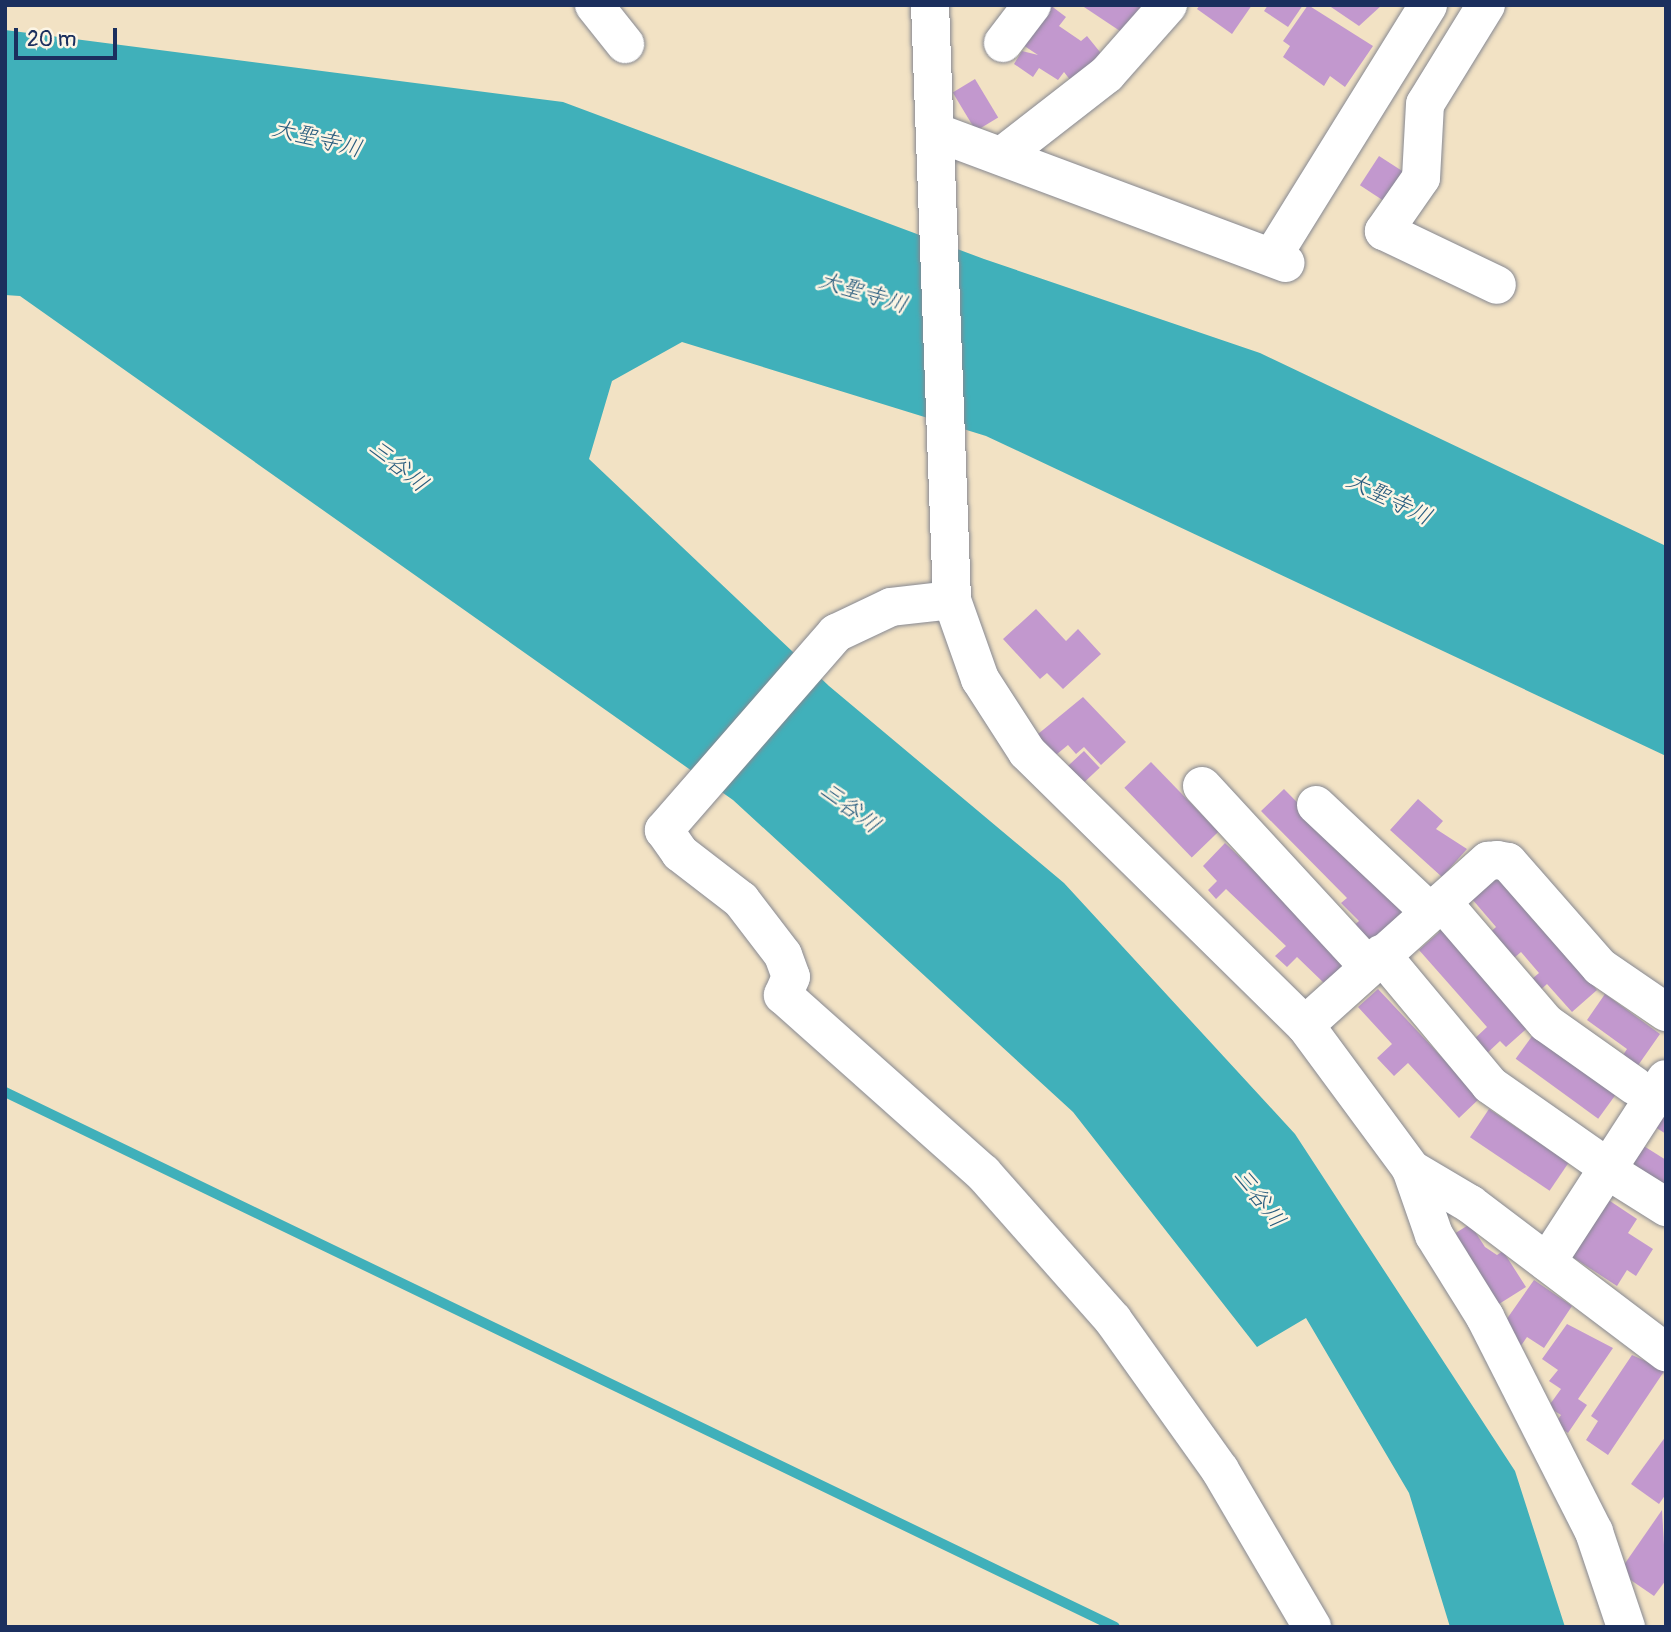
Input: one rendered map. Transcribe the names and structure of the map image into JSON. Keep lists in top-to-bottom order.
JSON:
{
  "water": ["大聖寺川", "三谷川"],
  "scale_bar": "20 m"
}
